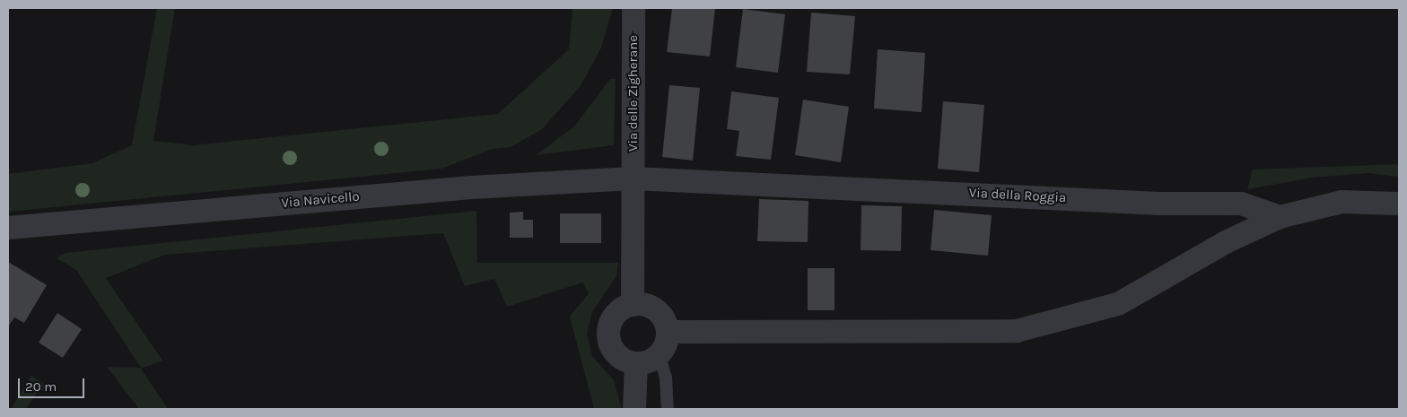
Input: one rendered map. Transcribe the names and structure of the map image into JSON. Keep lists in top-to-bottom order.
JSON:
{
  "streets": {
    "street": ["Via delle Zigherane", "Via della Roggia", "Via Navicello"]
  },
  "crossings": [
    ["Via delle Zigherane", "Via della Roggia"],
    ["Via delle Zigherane", "Via Navicello"],
    ["Via della Roggia", "Via Navicello"]
  ],
  "scale_bar": "20 m"
}
